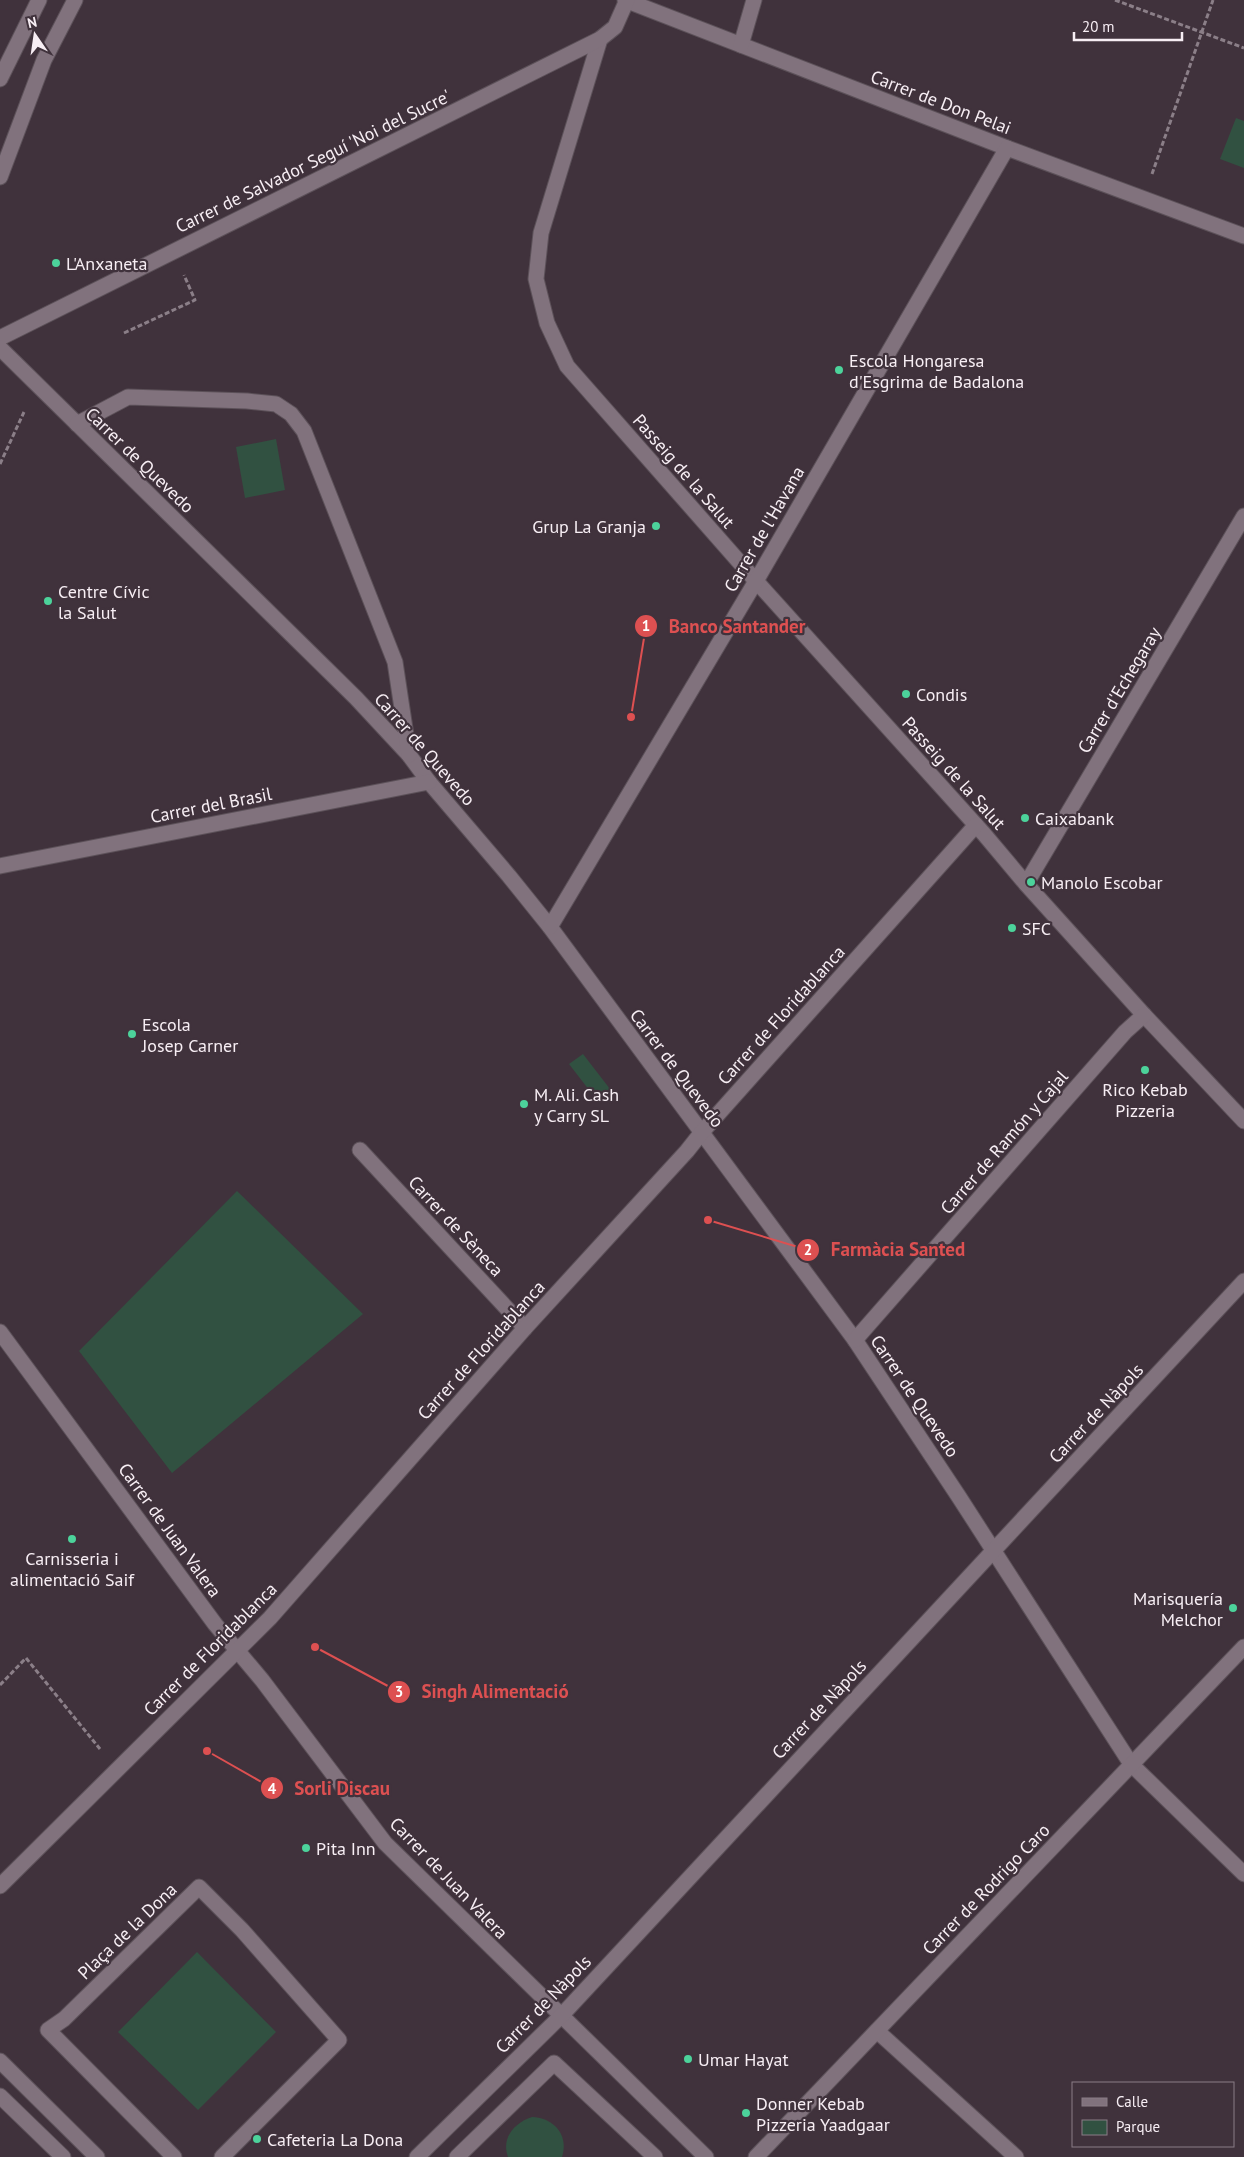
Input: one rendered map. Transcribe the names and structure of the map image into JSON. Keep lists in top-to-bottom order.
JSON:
{
  "streets": {
    "street": [
      "Carrer de Don Pelai",
      "Carrer de Salvador Seguí 'Noi del Sucre'",
      "Carrer de Quevedo",
      "Passeig de la Salut",
      "Carrer de l'Havana",
      "Carrer d'Echegaray",
      "Carrer del Brasil",
      "Carrer de Floridablanca",
      "Carrer de Ramón y Cajal",
      "Carrer de Sèneca",
      "Carrer de Nàpols",
      "Carrer de Juan Valera",
      "Carrer de Rodrigo Caro",
      "Plaça de la Dona"
    ]
  },
  "crossings": [
    ["Carrer de Don Pelai", "Carrer de Salvador Seguí 'Noi del Sucre'"],
    ["Carrer de Don Pelai", "Carrer de l'Havana"],
    ["Carrer de Salvador Seguí 'Noi del Sucre'", "Passeig de la Salut"],
    ["Carrer de Quevedo", "Carrer de l'Havana"],
    ["Carrer de Quevedo", "Carrer del Brasil"],
    ["Carrer de Quevedo", "Carrer de Floridablanca"],
    ["Carrer de Quevedo", "Carrer de Ramón y Cajal"],
    ["Carrer de Quevedo", "Carrer de Nàpols"],
    ["Carrer de Quevedo", "Carrer de Rodrigo Caro"],
    ["Passeig de la Salut", "Carrer de l'Havana"],
    ["Passeig de la Salut", "Carrer d'Echegaray"],
    ["Passeig de la Salut", "Carrer de Floridablanca"],
    ["Passeig de la Salut", "Carrer de Ramón y Cajal"],
    ["Carrer de Floridablanca", "Carrer de Sèneca"],
    ["Carrer de Floridablanca", "Carrer de Juan Valera"],
    ["Carrer de Nàpols", "Carrer de Juan Valera"]
  ],
  "places": [
    "L'Anxaneta",
    "Escola Hongaresa d'Esgrima de Badalona",
    "Grup La Granja",
    "Centre Cívic la Salut",
    "Condis",
    "Banco Santander",
    "Caixabank",
    "Manolo Escobar",
    "SFC",
    "Escola Josep Carner",
    "Rico Kebab Pizzeria",
    "M. Ali. Cash y Carry SL",
    "Farmàcia Santed",
    "Carnisseria i alimentació Saif",
    "Marisquería Melchor",
    "Singh Alimentació",
    "Sorli Discau",
    "Pita Inn",
    "Umar Hayat",
    "Donner Kebab Pizzeria Yaadgaar",
    "Cafeteria La Dona"
  ],
  "legend": ["Calle", "Parque"],
  "scale_bar": "20 m",
  "north": "top"
}
